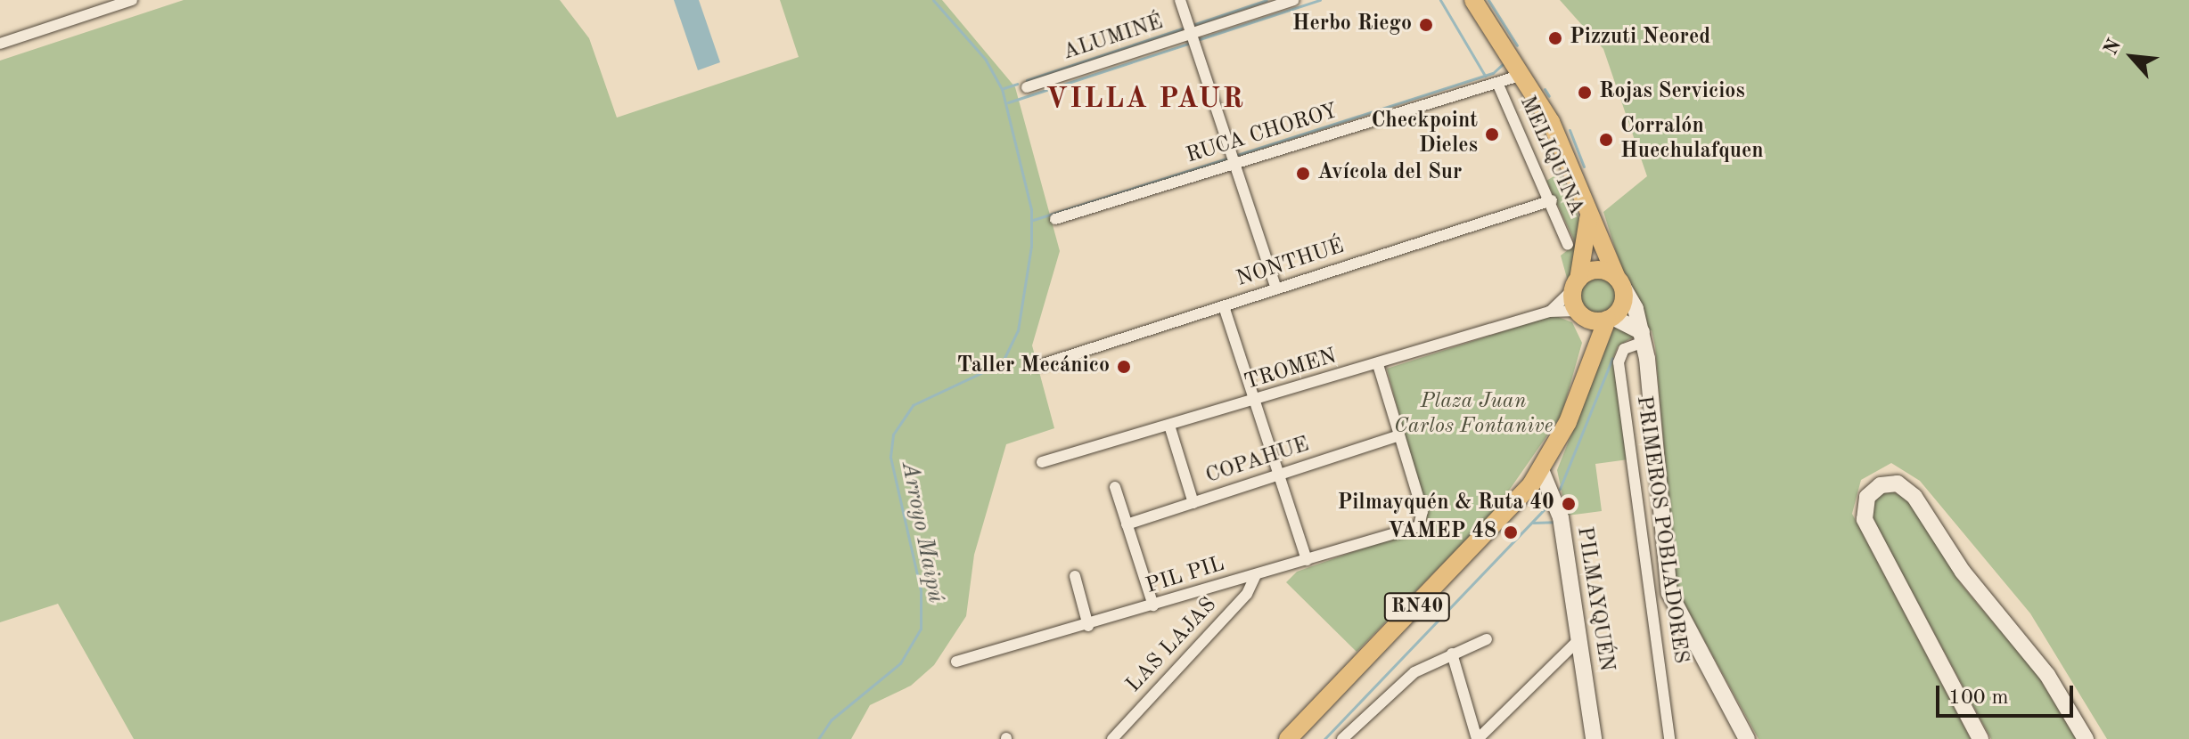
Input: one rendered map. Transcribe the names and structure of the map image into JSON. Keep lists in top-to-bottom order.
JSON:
{
  "streets": {
    "main road": ["RN40"],
    "street": [
      "ALUMINÉ",
      "RUCA CHOROY",
      "MELIQUINA",
      "NONTHUÉ",
      "TROMEN",
      "COPAHUE",
      "PRIMEROS POBLADORES",
      "PIL PIL",
      "PILMAYQUÉN",
      "LAS LAJAS"
    ]
  },
  "crossings": [
    ["RUCA CHOROY", "MELIQUINA"],
    ["MELIQUINA", "NONTHUÉ"],
    ["TROMEN", "RN40"],
    ["COPAHUE", "PIL PIL"],
    ["PIL PIL", "LAS LAJAS"],
    ["PILMAYQUÉN", "RN40"]
  ],
  "districts": ["VILLA PAUR"],
  "water": ["Arroyo Maipú"],
  "parks": ["Plaza Juan Carlos Fontanive"],
  "places": [
    "Herbo Riego",
    "Pizzuti Neored",
    "Rojas Servicios",
    "Checkpoint Dieles",
    "Corralón Huechulafquen",
    "Avícola del Sur",
    "Taller Mecánico",
    "Pilmayquén & Ruta 40",
    "VAMEP 48"
  ],
  "scale_bar": "100 m",
  "north": "top left"
}
